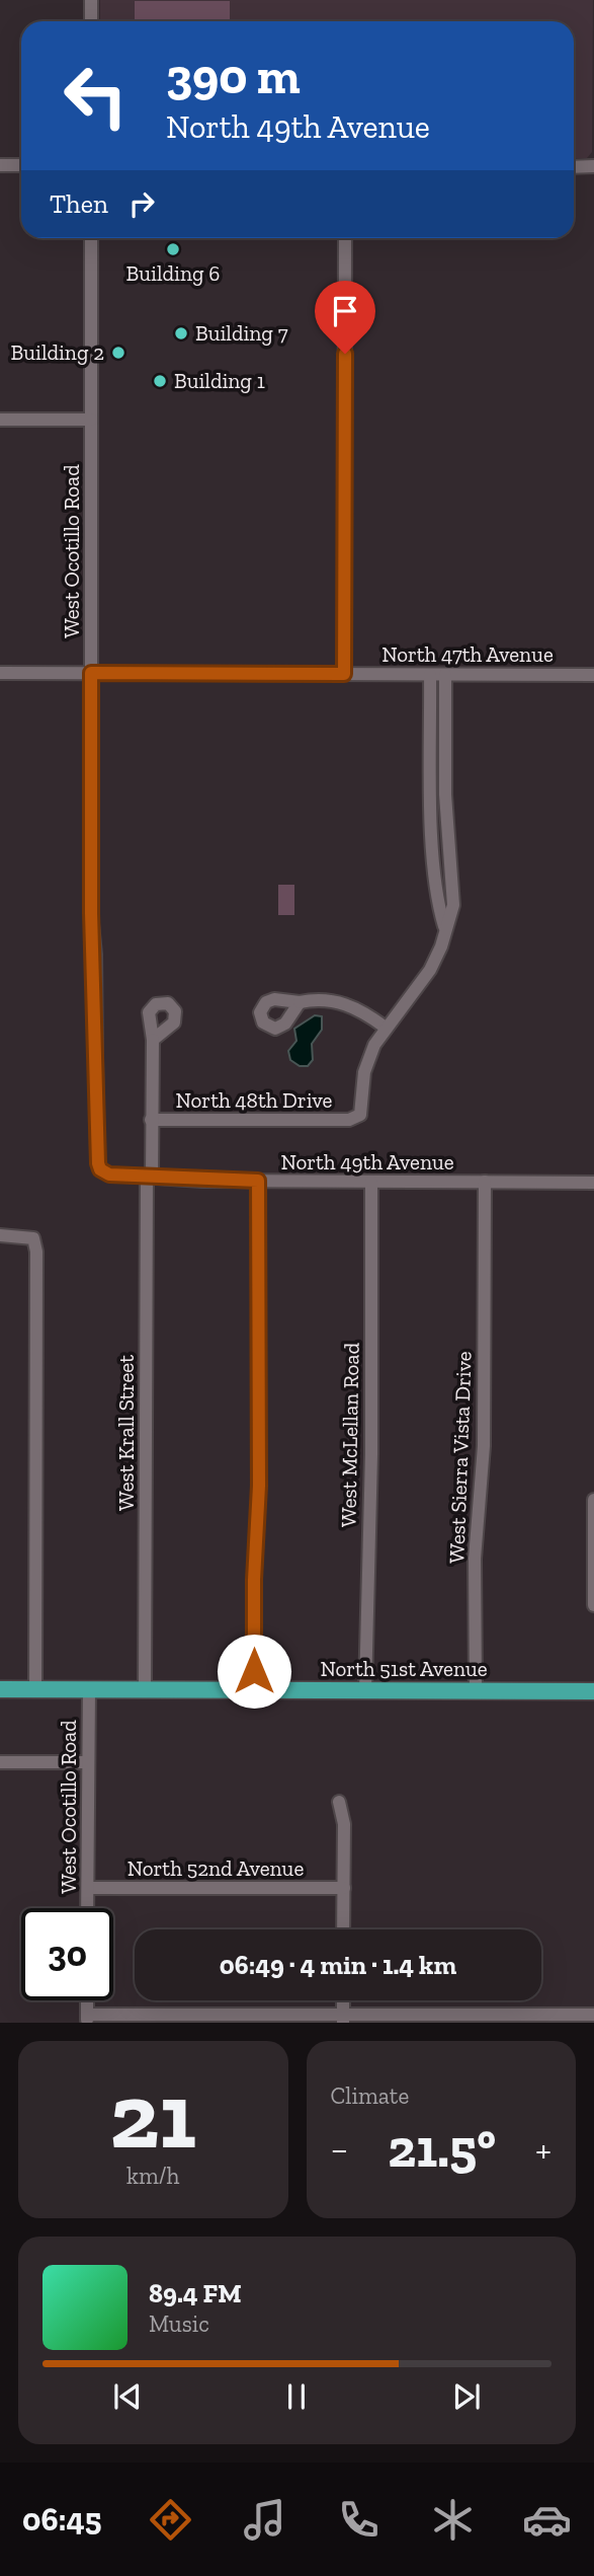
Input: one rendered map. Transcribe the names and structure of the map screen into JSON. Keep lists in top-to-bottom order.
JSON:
{
  "streets": {
    "main road": ["North 51st Avenue"],
    "street": [
      "West Ocotillo Road",
      "North 47th Avenue",
      "North 48th Drive",
      "North 49th Avenue",
      "West Krall Street",
      "West McLellan Road",
      "West Sierra Vista Drive",
      "North 52nd Avenue"
    ]
  },
  "crossings": [
    ["West Ocotillo Road", "North 47th Avenue"],
    ["West Ocotillo Road", "North 49th Avenue"],
    ["West Ocotillo Road", "North 51st Avenue"],
    ["West Ocotillo Road", "North 52nd Avenue"],
    ["North 48th Drive", "West Krall Street"],
    ["North 49th Avenue", "West Krall Street"],
    ["North 49th Avenue", "West McLellan Road"],
    ["North 49th Avenue", "West Sierra Vista Drive"],
    ["West Krall Street", "North 51st Avenue"],
    ["West McLellan Road", "North 51st Avenue"],
    ["West Sierra Vista Drive", "North 51st Avenue"]
  ],
  "places": [
    "Building 6",
    "Building 7",
    "Building 2",
    "Building 1"
  ],
  "page": {
    "turn": ["390 m", "North 49th Avenue"],
    "then": "Then",
    "limit": "30",
    "trip": "06:49 · 4 min · 1.4 km",
    "tile": [
      ["21", "km/h"],
      "Climate"
    ],
    "heat": ["−", "21.5°", "+"],
    "song": ["89.4 FM", "Music"],
    "tabs": "06:45"
  }
}
